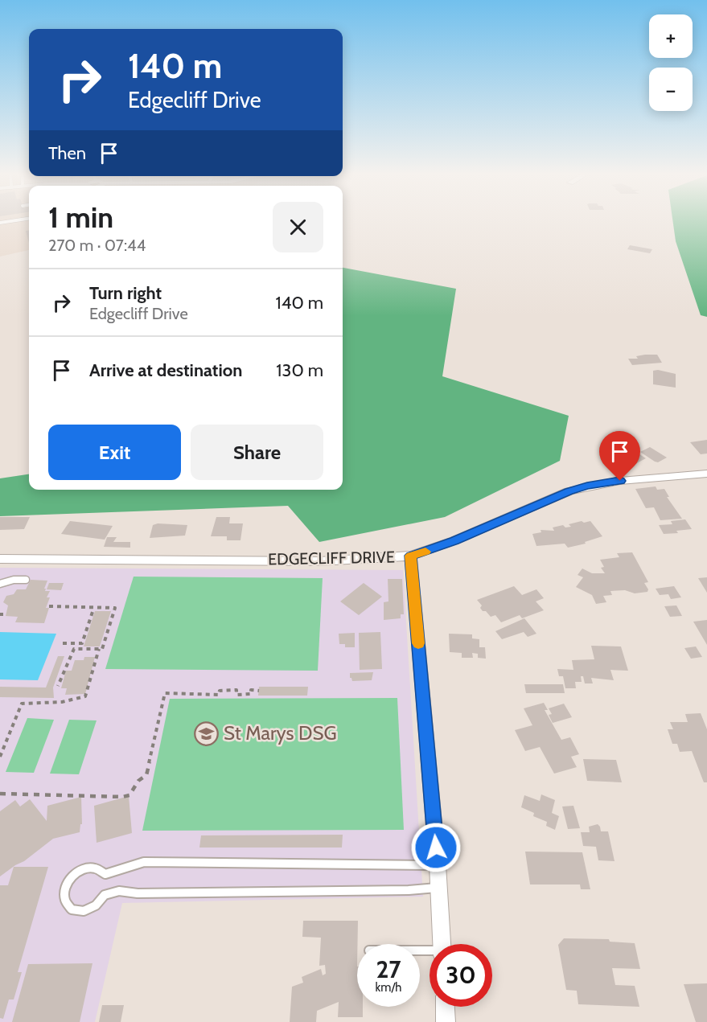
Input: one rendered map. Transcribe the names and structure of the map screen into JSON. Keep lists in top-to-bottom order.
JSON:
{
  "streets": {
    "street": ["EDGECLIFF DRIVE"]
  },
  "places": {
    "school or university": ["St Marys DSG"]
  },
  "page": {
    "map_buttons": ["+", "−"],
    "turn": ["140 m", "Edgecliff Drive"],
    "then": "Then",
    "heading": ["1 min", "270 m · 07:44"],
    "list": [
      {
        "name": "Turn right",
        "note": "Edgecliff Drive",
        "value": "140 m"
      },
      {
        "name": "Arrive at destination",
        "value": "130 m"
      }
    ],
    "buttons": ["Exit", "Share"],
    "speed": "27 km/h",
    "limit": "30"
  }
}
